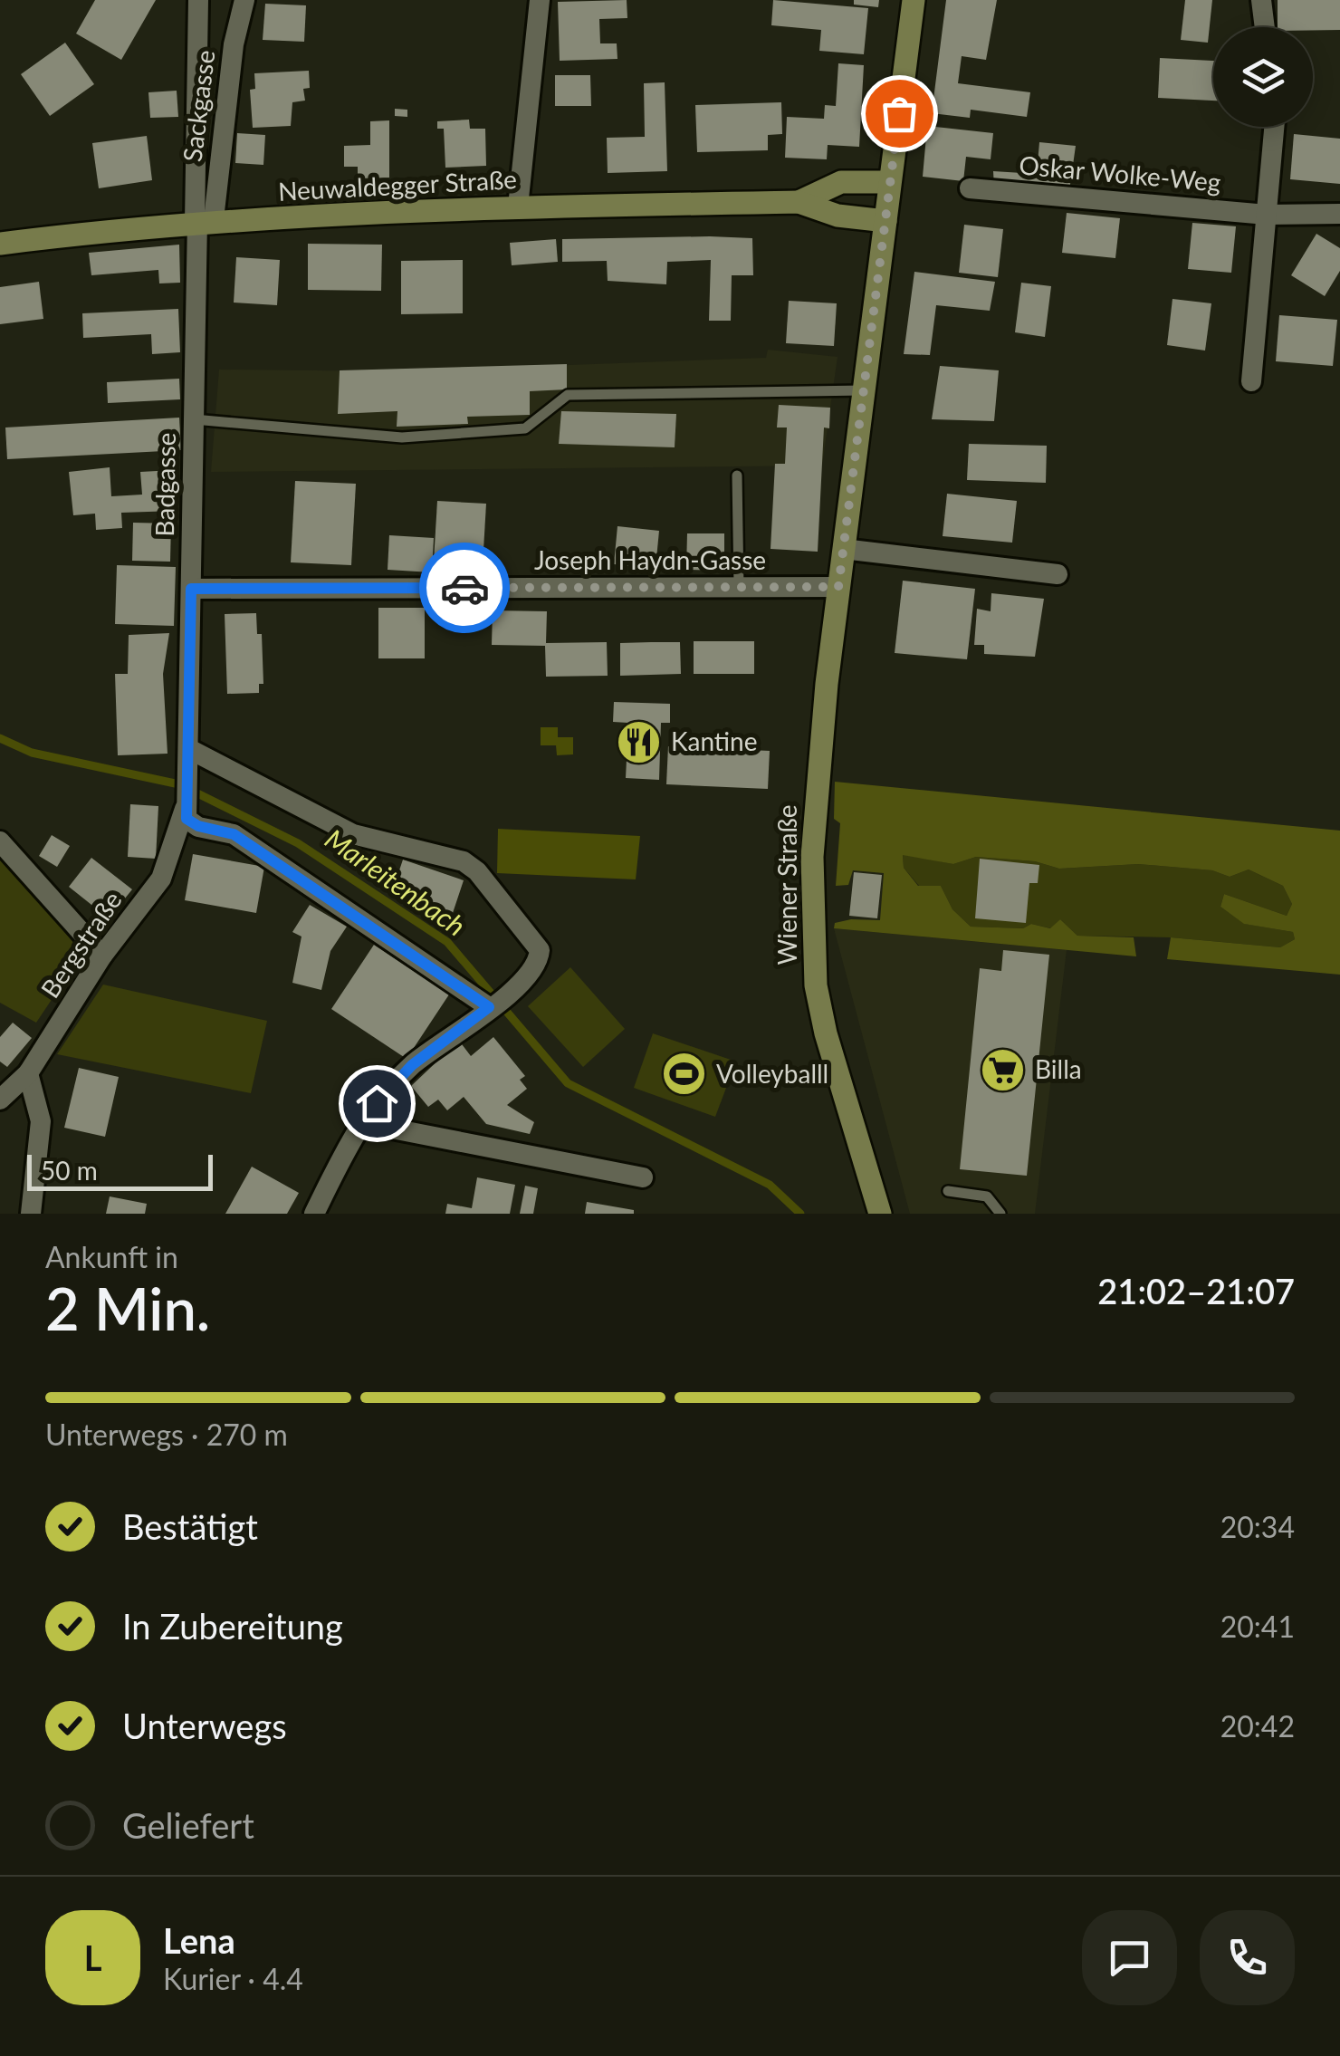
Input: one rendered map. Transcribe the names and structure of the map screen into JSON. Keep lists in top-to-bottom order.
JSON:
{
  "streets": {
    "main road": ["Neuwaldegger Straße", "Wiener Straße"],
    "street": [
      "Sackgasse",
      "Oskar Wolke-Weg",
      "Badgasse",
      "Joseph Haydn-Gasse",
      "Bergstraße"
    ]
  },
  "crossings": [
    ["Sackgasse", "Neuwaldegger Straße"],
    ["Sackgasse", "Badgasse"],
    ["Neuwaldegger Straße", "Badgasse"],
    ["Neuwaldegger Straße", "Wiener Straße"],
    ["Badgasse", "Joseph Haydn-Gasse"],
    ["Badgasse", "Bergstraße"],
    ["Joseph Haydn-Gasse", "Wiener Straße"]
  ],
  "water": ["Marleitenbach"],
  "places": {
    "restaurant": ["Kantine"],
    "supermarket": ["Billa"],
    "sports": ["Volleyballl"]
  },
  "scale_bar": "50 m",
  "page": {
    "scale": "50 m",
    "heading": ["2 Min.", "Ankunft in", "21:02–21:07"],
    "panel": ["Lena", "Kurier · 4.4"],
    "bar": "Unterwegs · 270 m",
    "list": [
      ["Bestätigt", "20:34"],
      ["In Zubereitung", "20:41"],
      ["Unterwegs", "20:42"],
      "Geliefert"
    ],
    "round": "L"
  }
}
